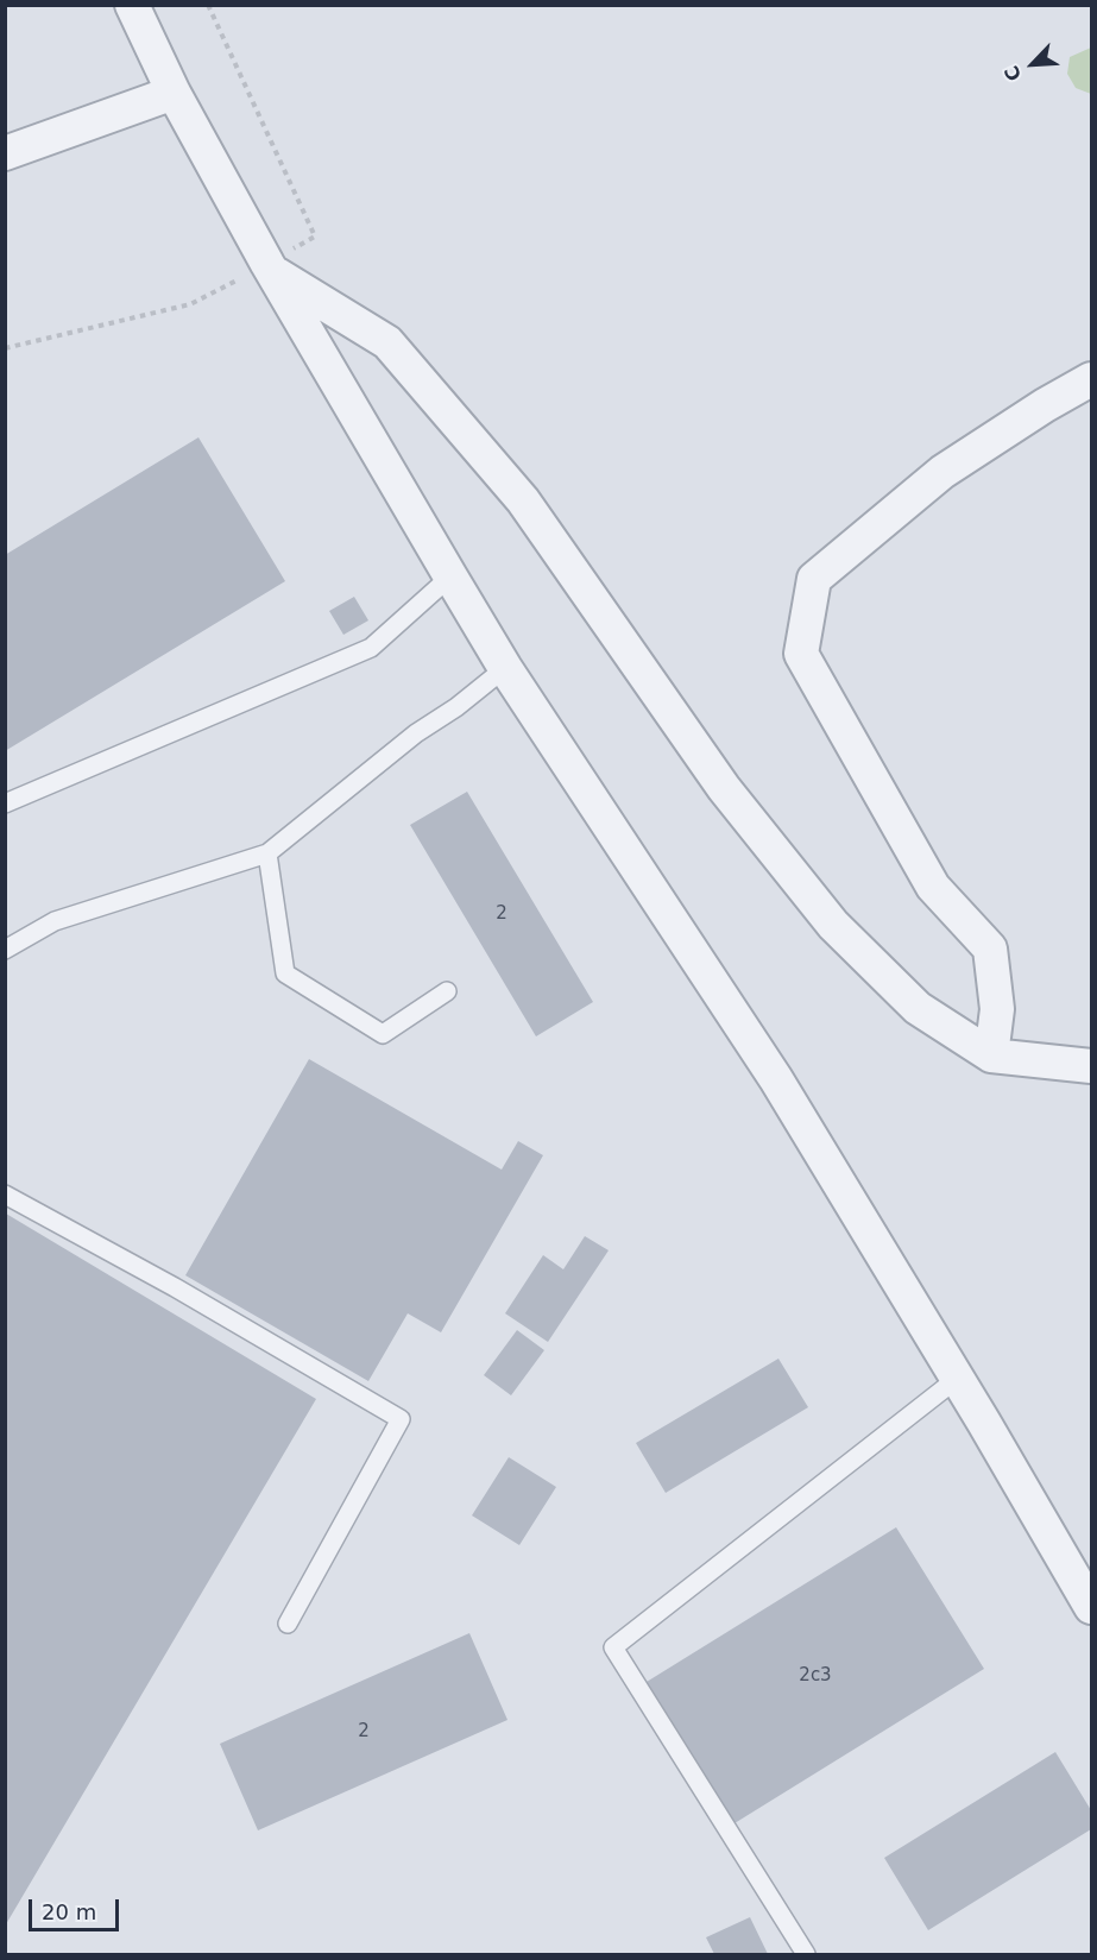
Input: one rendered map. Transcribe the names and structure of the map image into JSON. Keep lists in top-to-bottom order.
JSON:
{
  "house_numbers": ["2", "2с3", "2"],
  "scale_bar": "20 m",
  "north": "bottom left"
}
